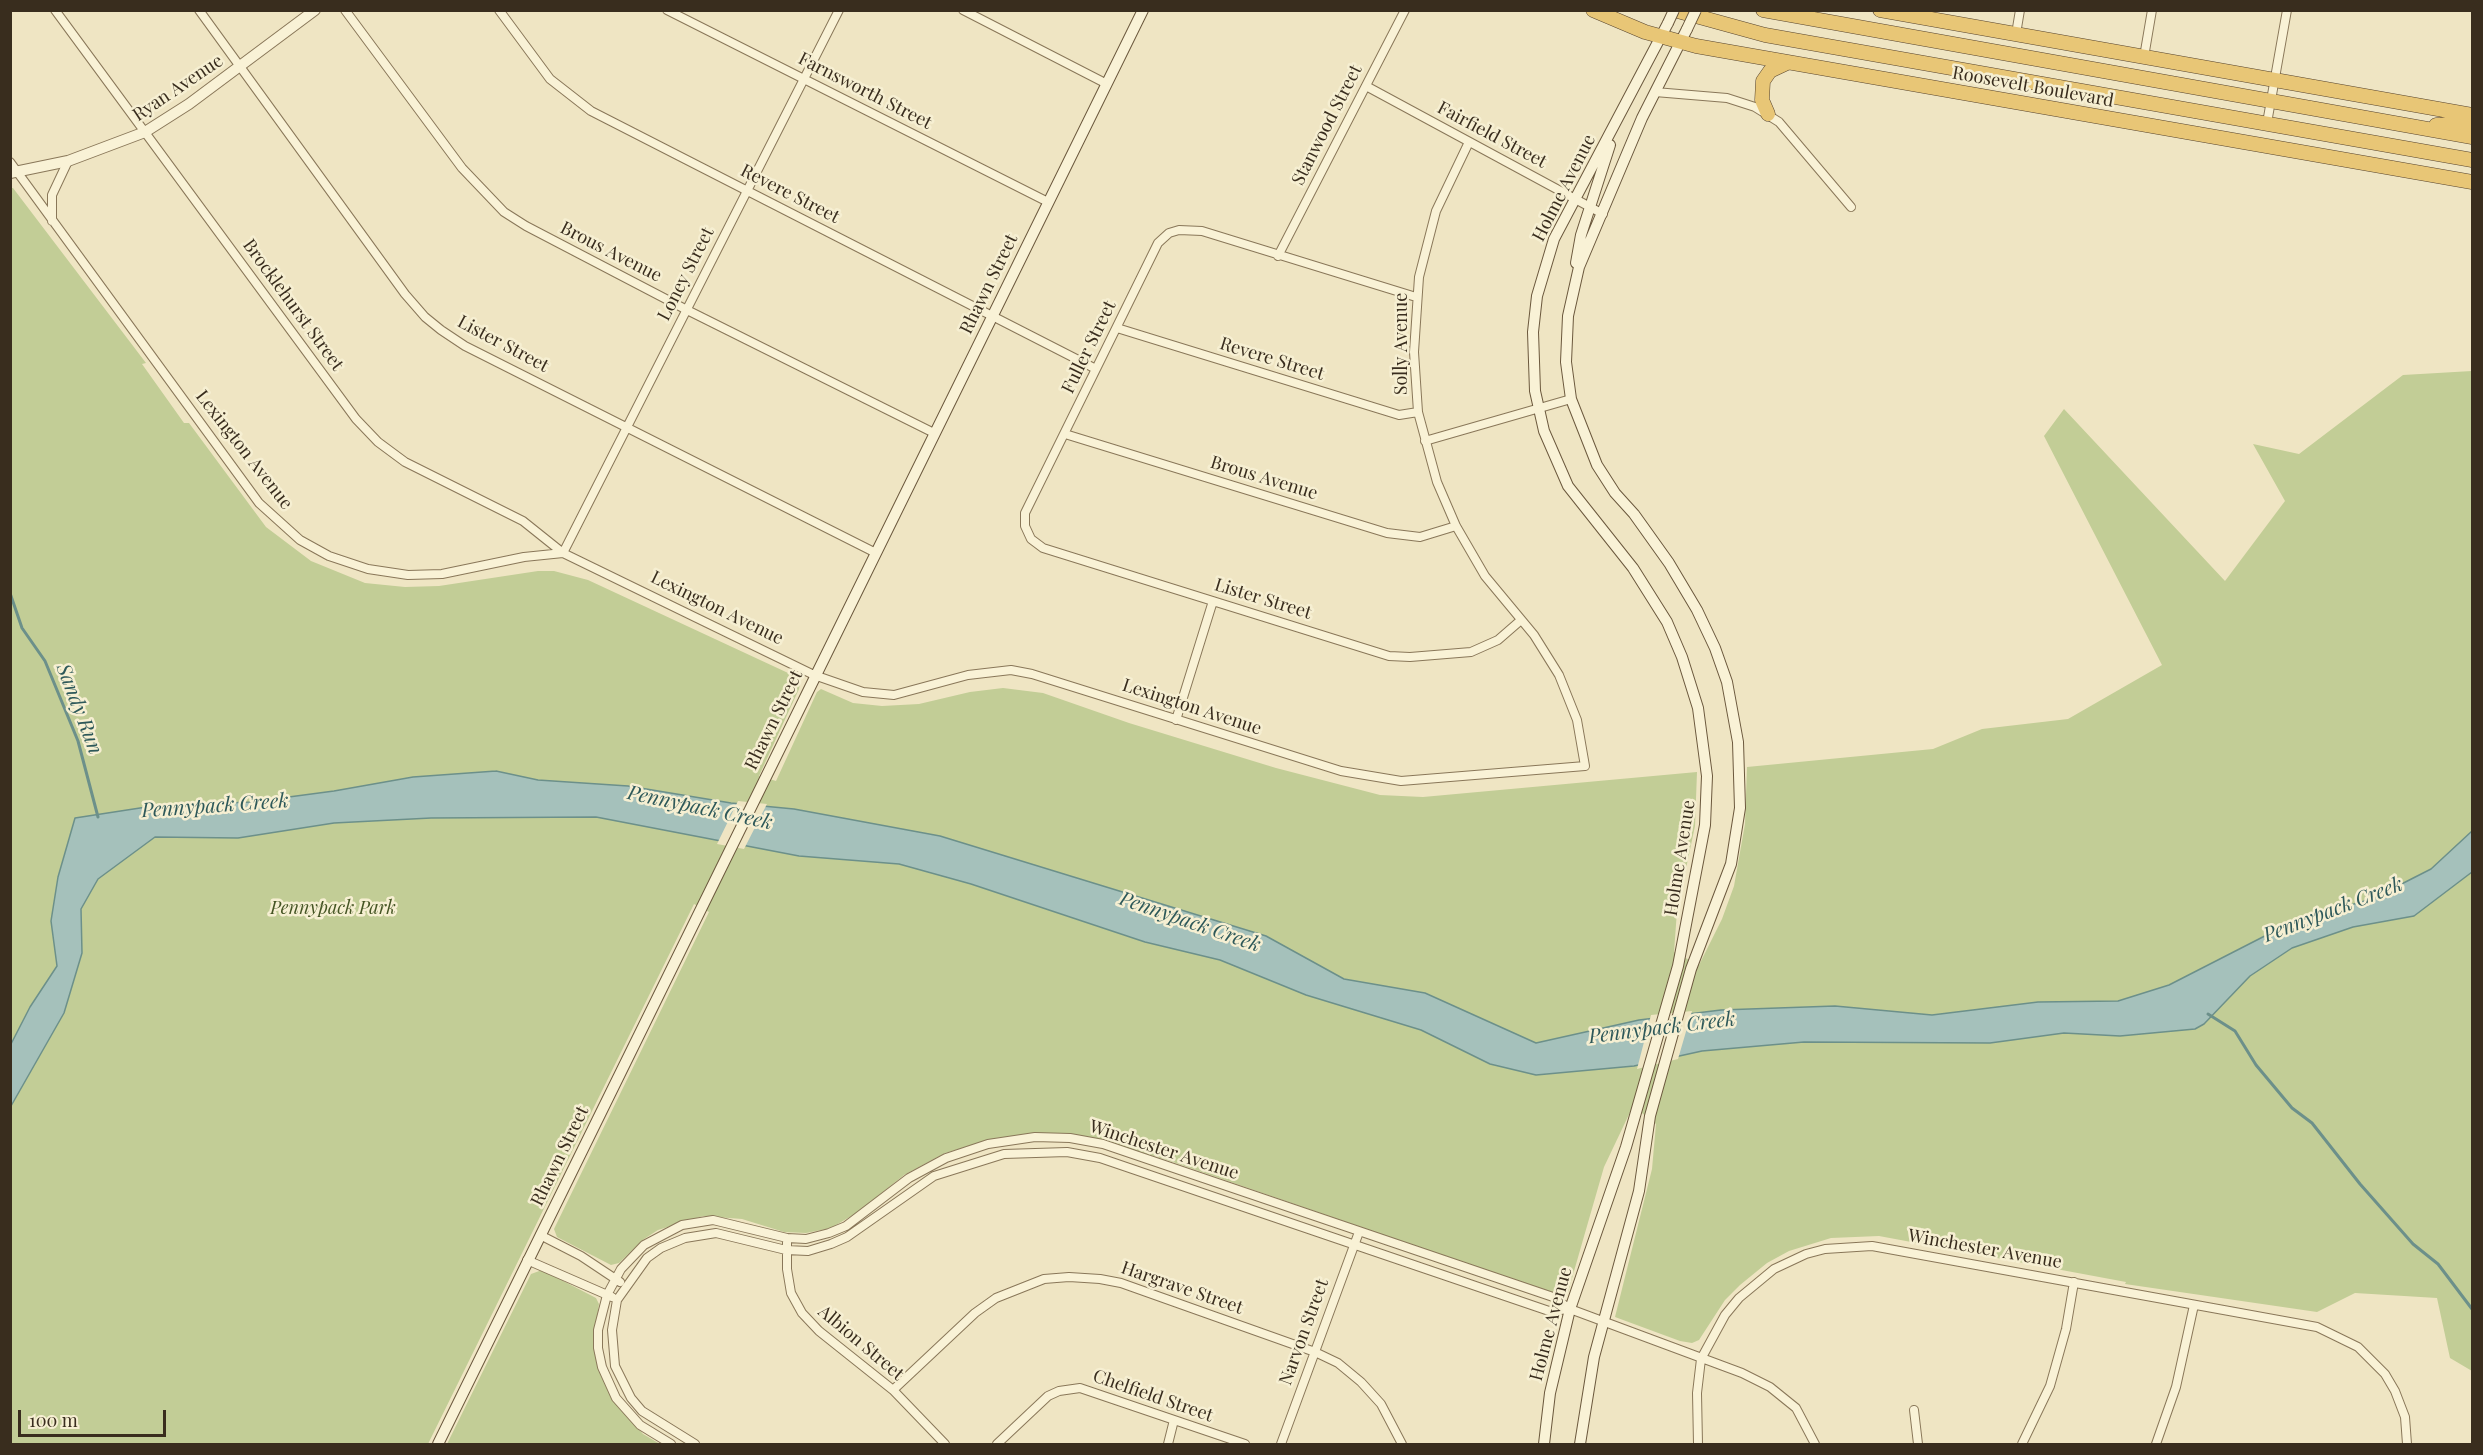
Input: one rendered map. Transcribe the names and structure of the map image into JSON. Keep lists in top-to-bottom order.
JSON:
{
  "streets": {
    "highway": ["Roosevelt Boulevard"],
    "main road": ["Ryan Avenue", "Holme Avenue", "Rhawn Street"],
    "street": [
      "Farnsworth Street",
      "Stanwood Street",
      "Fairfield Street",
      "Revere Street",
      "Brous Avenue",
      "Loney Street",
      "Brocklehurst Street",
      "Lister Street",
      "Solly Avenue",
      "Fuller Street",
      "Lexington Avenue",
      "Winchester Avenue",
      "Hargrave Street",
      "Narvon Street",
      "Albion Street",
      "Chelfield Street"
    ]
  },
  "crossings": [
    ["Roosevelt Boulevard", "Holme Avenue"],
    ["Ryan Avenue", "Brocklehurst Street"],
    ["Ryan Avenue", "Lister Street"],
    ["Ryan Avenue", "Lexington Avenue"],
    ["Farnsworth Street", "Loney Street"],
    ["Farnsworth Street", "Rhawn Street"],
    ["Stanwood Street", "Fairfield Street"],
    ["Stanwood Street", "Fuller Street"],
    ["Fairfield Street", "Holme Avenue"],
    ["Fairfield Street", "Solly Avenue"],
    ["Holme Avenue", "Winchester Avenue"],
    ["Revere Street", "Loney Street"],
    ["Revere Street", "Rhawn Street"],
    ["Revere Street", "Solly Avenue"],
    ["Revere Street", "Fuller Street"],
    ["Brous Avenue", "Loney Street"],
    ["Brous Avenue", "Rhawn Street"],
    ["Brous Avenue", "Solly Avenue"],
    ["Brous Avenue", "Fuller Street"],
    ["Loney Street", "Brocklehurst Street"],
    ["Loney Street", "Lister Street"],
    ["Loney Street", "Lexington Avenue"],
    ["Rhawn Street", "Lister Street"],
    ["Rhawn Street", "Lexington Avenue"],
    ["Brocklehurst Street", "Lexington Avenue"],
    ["Lister Street", "Solly Avenue"],
    ["Lister Street", "Fuller Street"],
    ["Solly Avenue", "Lexington Avenue"],
    ["Winchester Avenue", "Narvon Street"],
    ["Winchester Avenue", "Albion Street"],
    ["Hargrave Street", "Narvon Street"],
    ["Hargrave Street", "Albion Street"]
  ],
  "water": ["Sandy Run", "Pennypack Creek"],
  "parks": ["Pennypack Park"],
  "scale_bar": "100 m"
}
